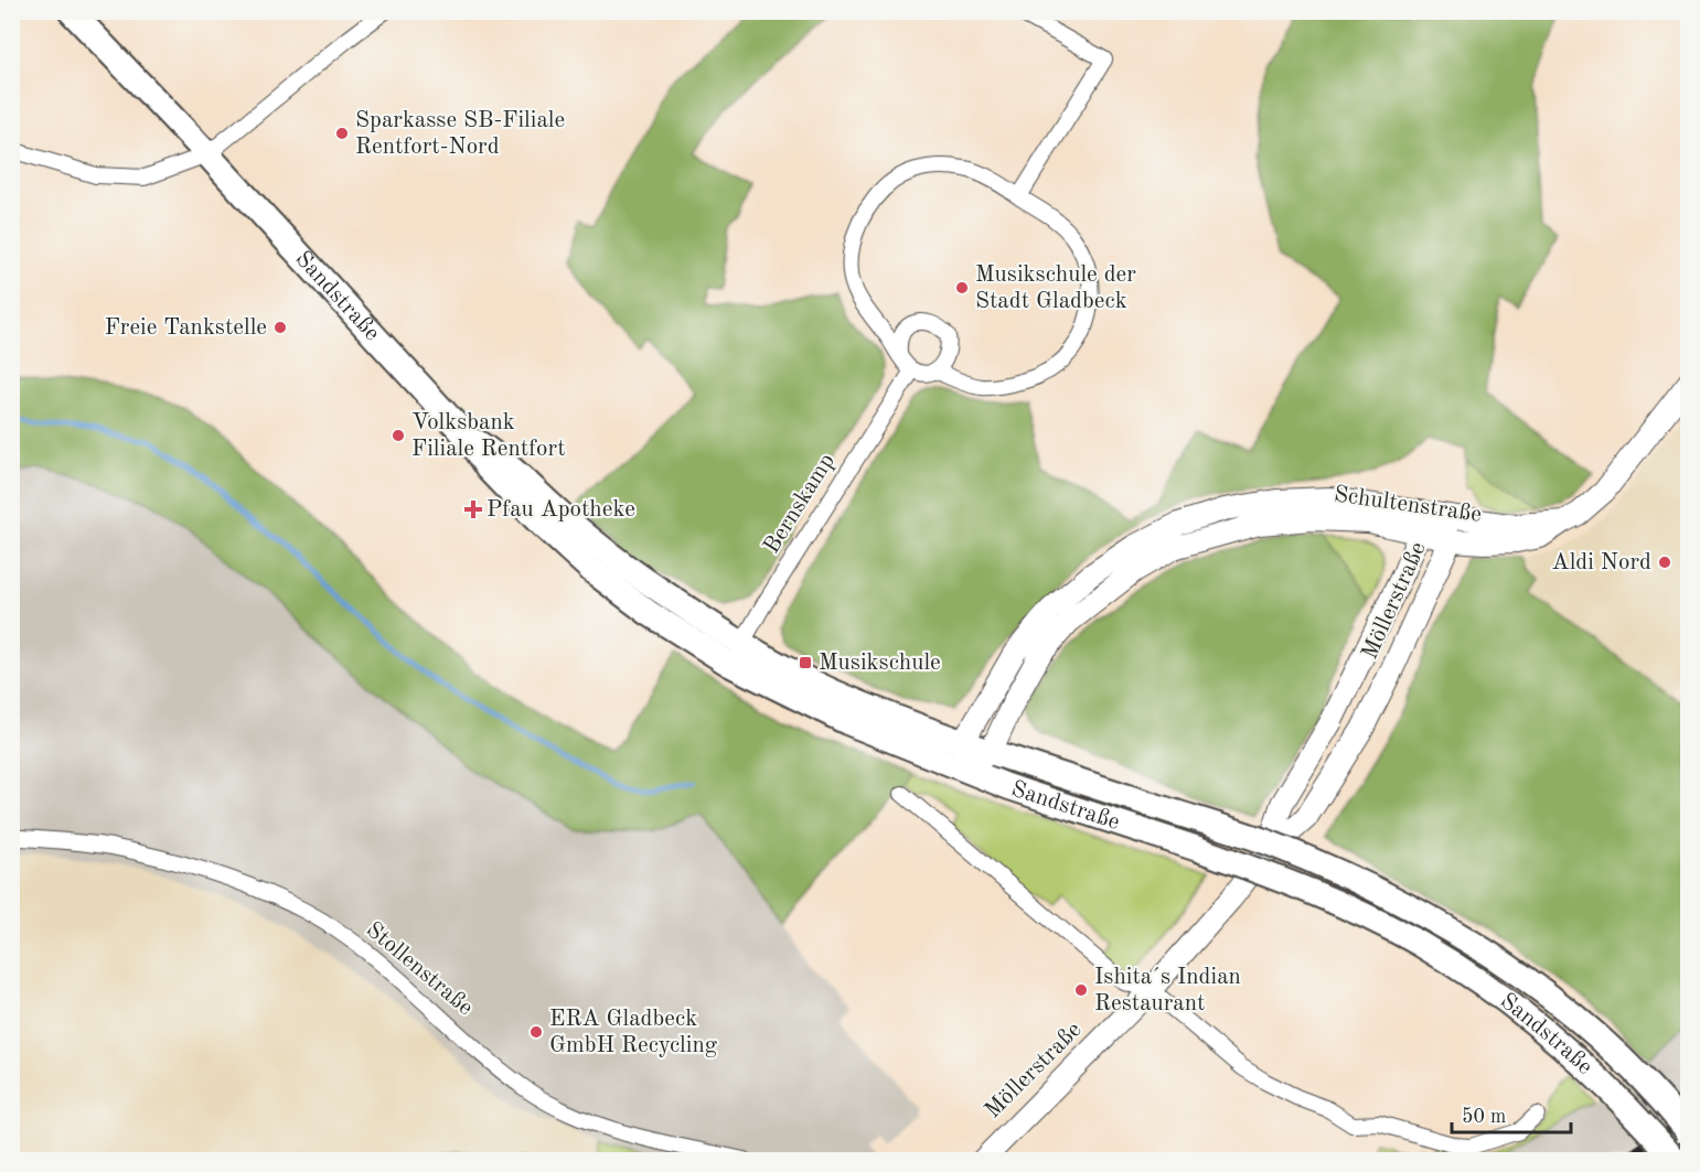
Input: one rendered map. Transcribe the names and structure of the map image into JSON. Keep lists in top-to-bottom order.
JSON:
{
  "streets": {
    "main road": ["Sandstraße", "Schultenstraße", "Möllerstraße"],
    "street": ["Bernskamp", "Stollenstraße"]
  },
  "crossings": [
    ["Sandstraße", "Bernskamp"],
    ["Sandstraße", "Schultenstraße"],
    ["Schultenstraße", "Möllerstraße"]
  ],
  "places": {
    "other": [
      "Sparkasse SB-Filiale Rentfort-Nord",
      "Musikschule der Stadt Gladbeck",
      "Freie Tankstelle",
      "Volksbank Filiale Rentfort",
      "Aldi Nord",
      "Ishita´s Indian Restaurant",
      "ERA Gladbeck GmbH Recycling"
    ],
    "health": ["Pfau Apotheke"],
    "transit": ["Musikschule"]
  },
  "scale_bar": "50 m"
}
